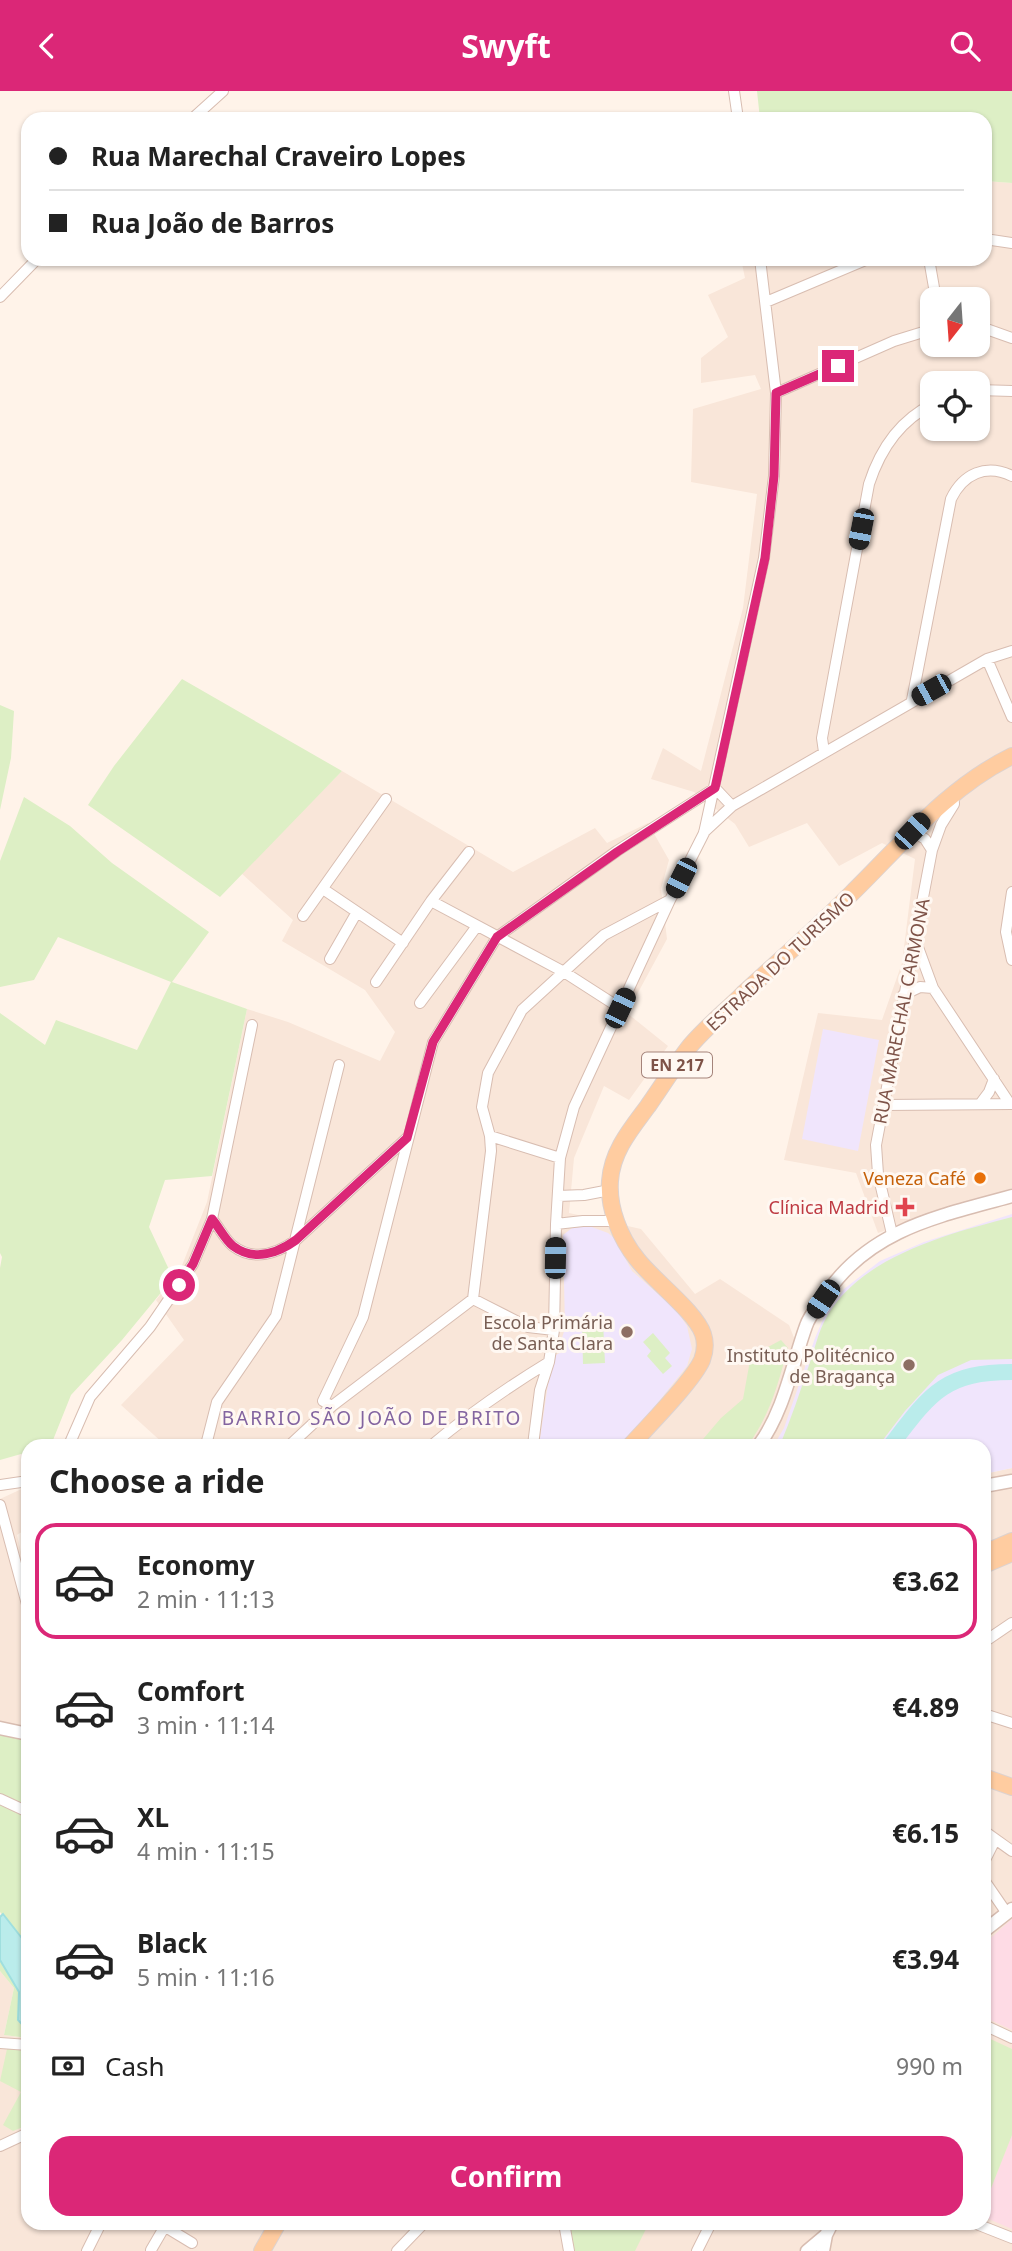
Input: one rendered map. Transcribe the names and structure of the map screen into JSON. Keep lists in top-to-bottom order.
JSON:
{
  "streets": {
    "main road": ["ESTRADA DO TURISMO", "EN 217"],
    "street": ["RUA MARECHAL CARMONA"]
  },
  "crossings": [
    ["ESTRADA DO TURISMO", "RUA MARECHAL CARMONA"]
  ],
  "districts": ["BARRIO SÃO JOÃO DE BRITO"],
  "places": {
    "other": ["Veneza Café", "Escola Primária de Santa Clara", "Instituto Politécnico de Bragança"],
    "health": ["Clínica Madrid"]
  },
  "north": "bottom",
  "page": {
    "header": "Swyft",
    "banner": ["Rua Marechal Craveiro Lopes", "Rua João de Barros"],
    "heading": "Choose a ride",
    "list": [
      {
        "name": "Economy",
        "note": "2 min · 11:13",
        "value": "€3.62"
      },
      {
        "name": "Comfort",
        "note": "3 min · 11:14",
        "value": "€4.89"
      },
      {
        "name": "XL",
        "note": "4 min · 11:15",
        "value": "€6.15"
      },
      {
        "name": "Black",
        "note": "5 min · 11:16",
        "value": "€3.94"
      }
    ],
    "pay": ["Cash", "990 m"],
    "buttons": "Confirm"
  }
}
